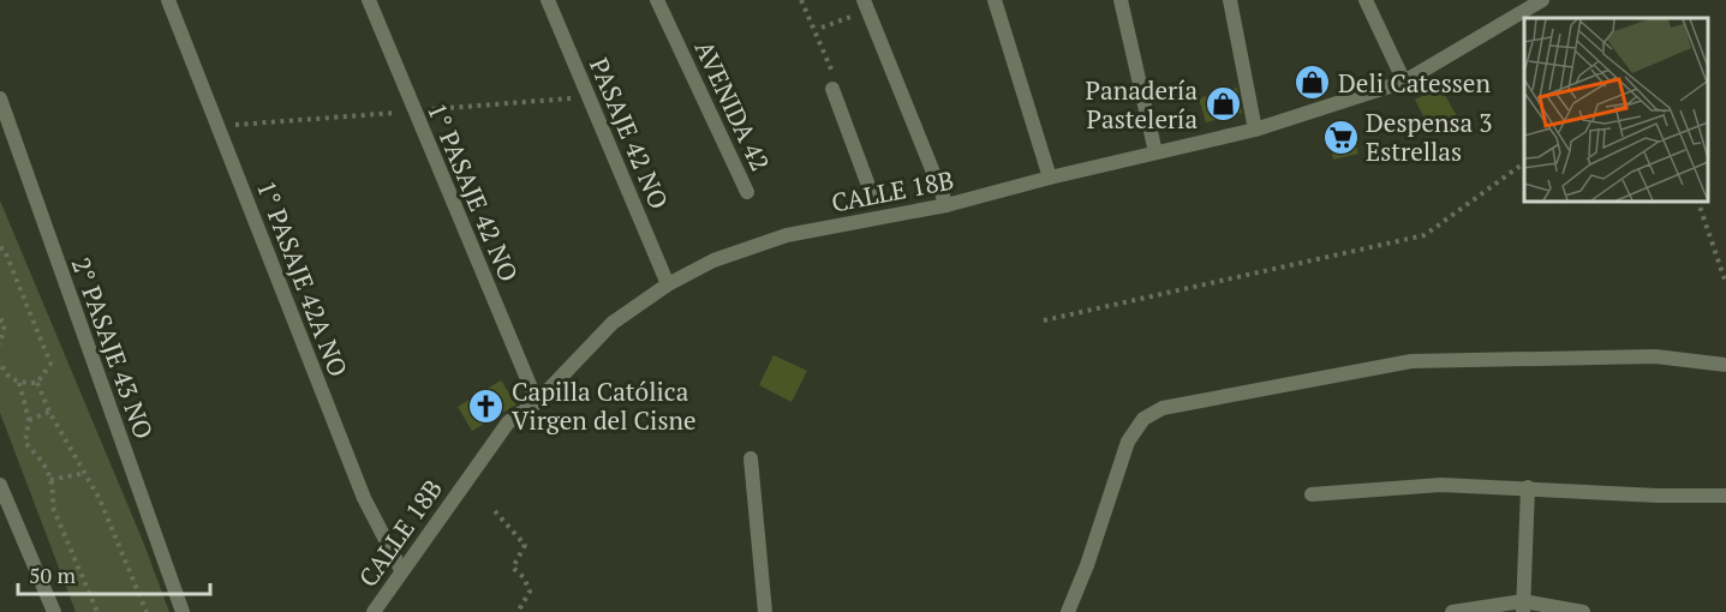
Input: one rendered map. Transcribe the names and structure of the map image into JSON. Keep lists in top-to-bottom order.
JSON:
{
  "streets": {
    "street": [
      "AVENIDA 42",
      "PASAJE 42 NO",
      "CALLE 18B",
      "1° PASAJE 42 NO",
      "1° PASAJE 42A NO",
      "2° PASAJE 43 NO"
    ]
  },
  "crossings": [
    ["PASAJE 42 NO", "CALLE 18B"],
    ["CALLE 18B", "1° PASAJE 42 NO"],
    ["CALLE 18B", "1° PASAJE 42A NO"]
  ],
  "places": {
    "shop": ["Deli Catessen", "Panadería Pastelería"],
    "supermarket": ["Despensa 3 Estrellas"],
    "church": ["Capilla Católica Virgen del Cisne"]
  },
  "scale_bar": "50 m"
}
